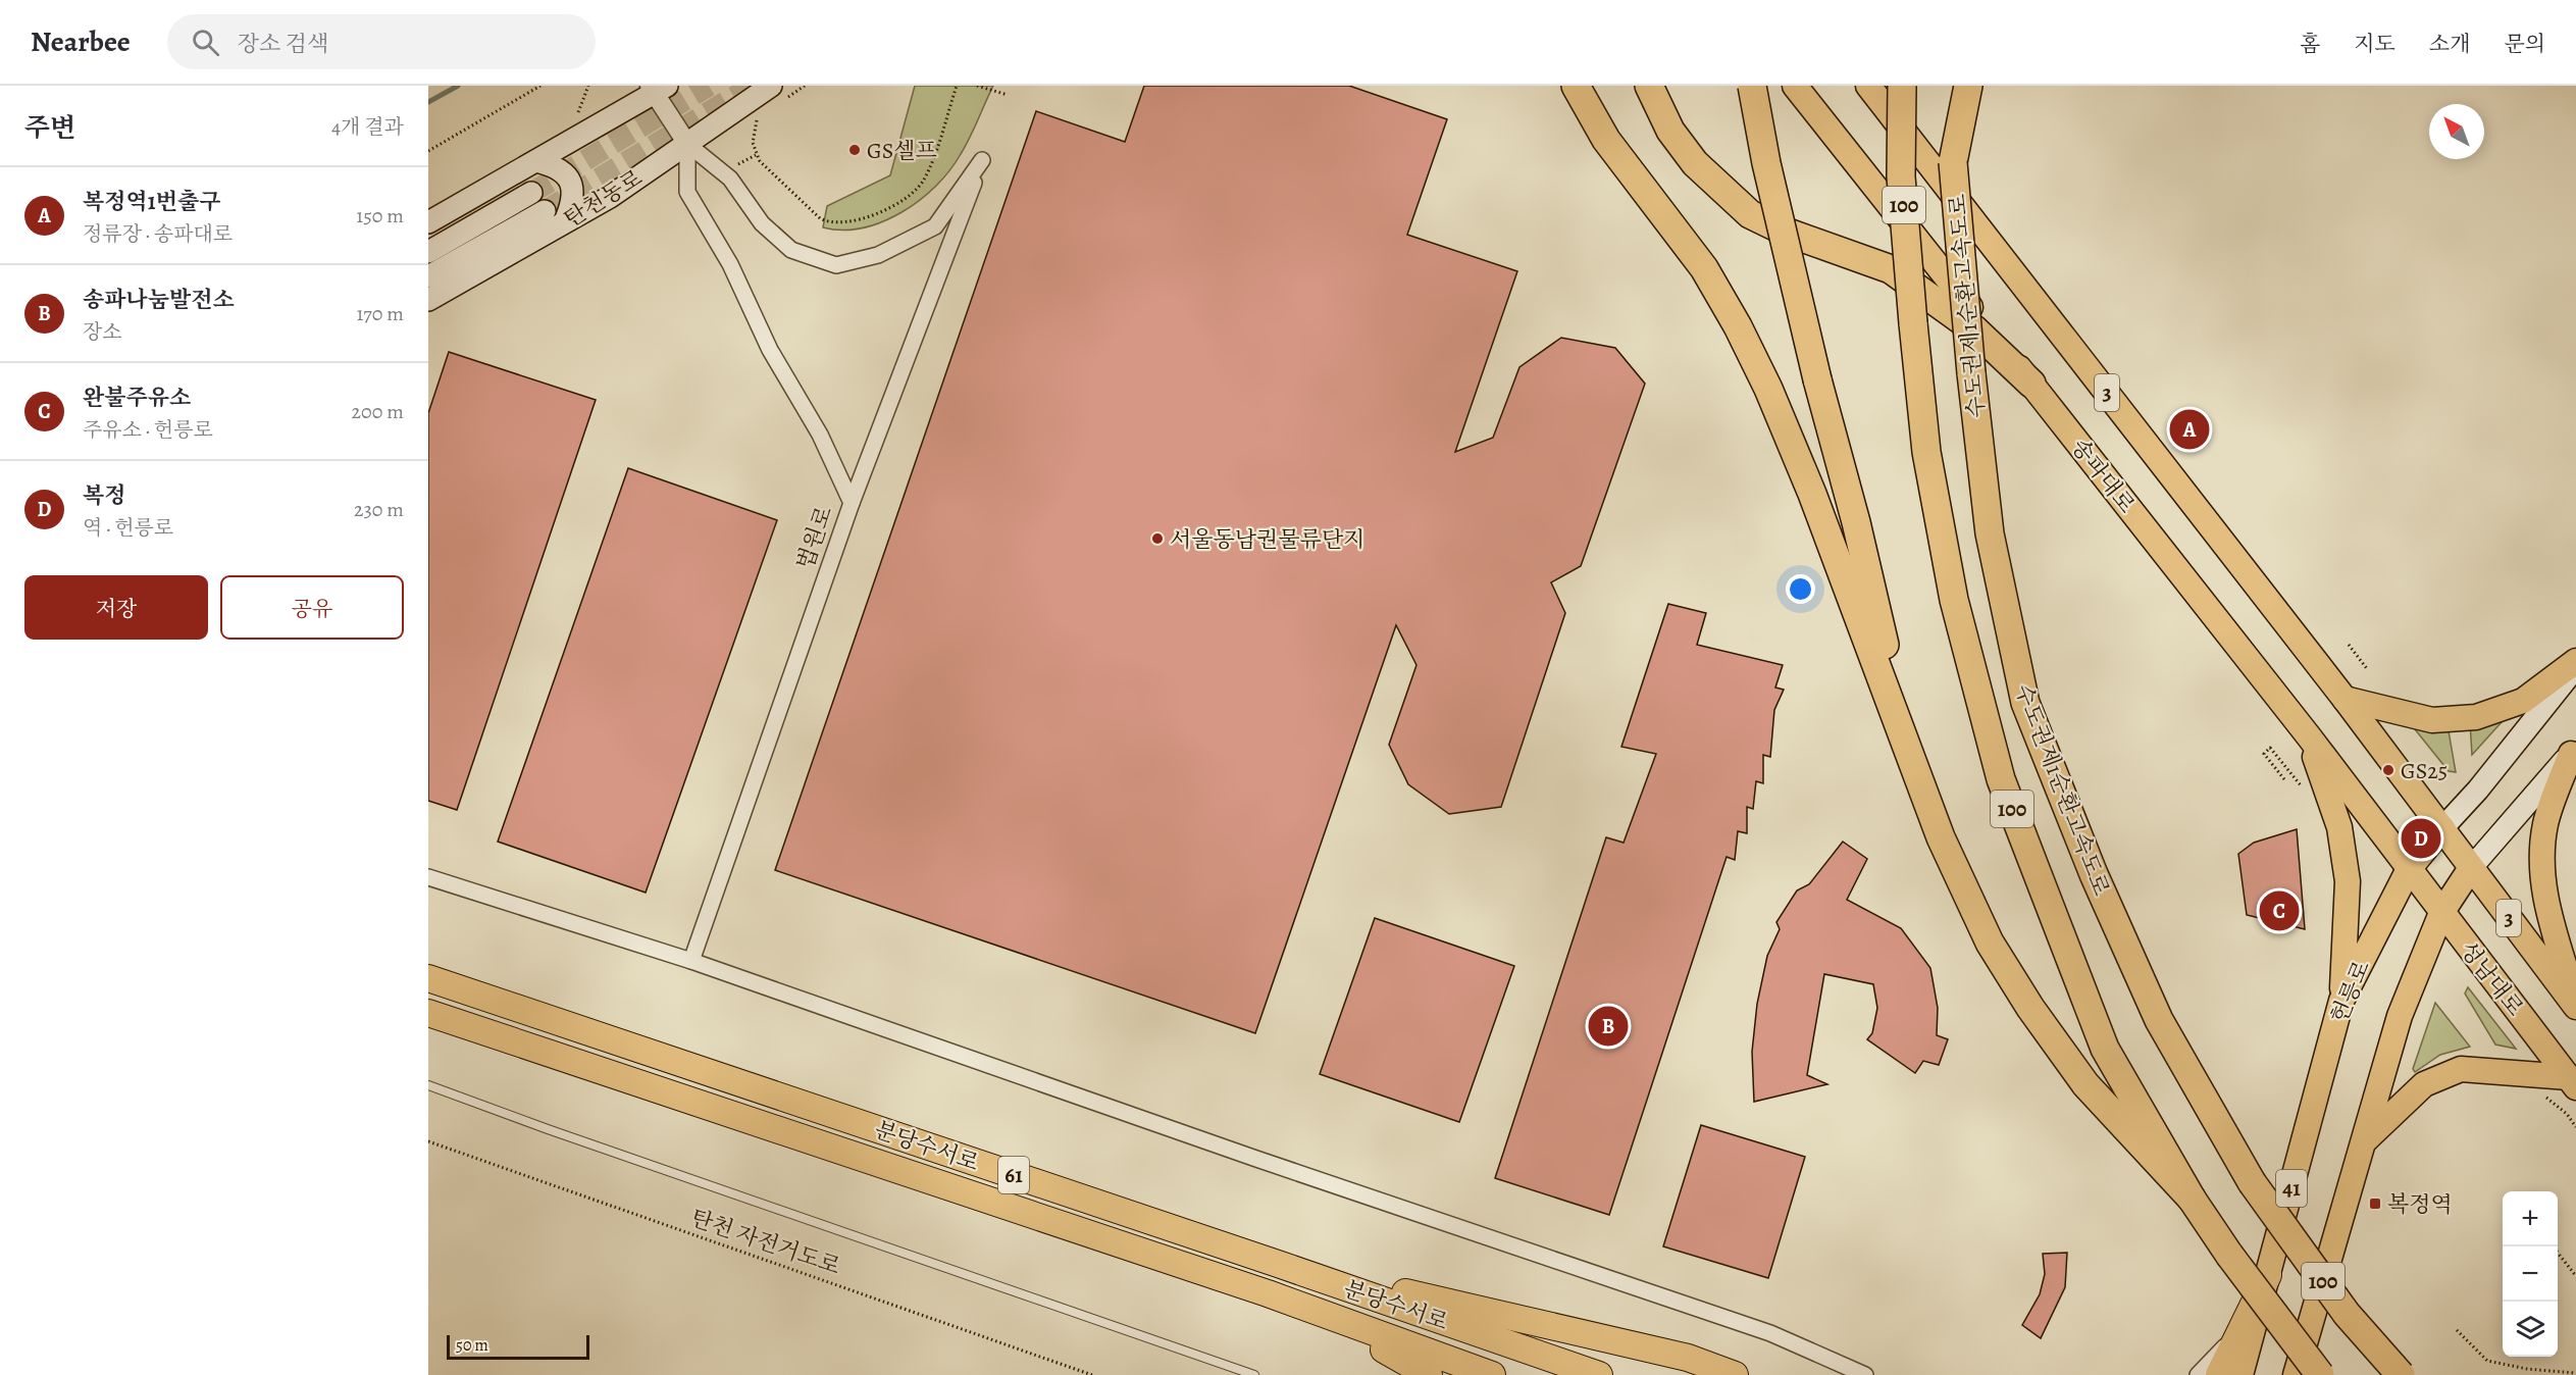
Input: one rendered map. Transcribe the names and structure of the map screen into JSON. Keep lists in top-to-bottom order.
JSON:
{
  "streets": {
    "highway": [
      "100",
      "수도권제1순환고속도로",
      "분당수서로",
      "61"
    ],
    "main road": [
      "탄천동로",
      "3",
      "송파대로",
      "성남대로",
      "헌릉로",
      "41"
    ],
    "street": ["법원로"],
    "path": ["탄천 자전거도로"]
  },
  "crossings": [
    ["탄천동로", "법원로"],
    ["3", "헌릉로"],
    ["송파대로", "성남대로"],
    ["송파대로", "헌릉로"],
    ["성남대로", "헌릉로"]
  ],
  "places": {
    "other": ["GS셀프", "서울동남권물류단지", "GS25"],
    "transit": ["복정역"]
  },
  "scale_bar": "50 m",
  "north": "top left",
  "page": {
    "header": "Nearbee",
    "search": "장소 검색",
    "nav": [
      "홈",
      "지도",
      "소개",
      "문의"
    ],
    "heading": ["주변", "4개 결과"],
    "list": [
      {
        "mark": "A",
        "name": "복정역1번출구",
        "note": "정류장 · 송파대로",
        "value": "150 m"
      },
      {
        "mark": "B",
        "name": "송파나눔발전소",
        "note": "장소",
        "value": "170 m"
      },
      {
        "mark": "C",
        "name": "완불주유소",
        "note": "주유소 · 헌릉로",
        "value": "200 m"
      },
      {
        "mark": "D",
        "name": "복정",
        "note": "역 · 헌릉로",
        "value": "230 m"
      }
    ],
    "pins": [
      "A",
      "D",
      "C",
      "B"
    ],
    "buttons": ["저장", "공유"],
    "map_buttons": ["+", "−"],
    "scale": "50 m"
  }
}
